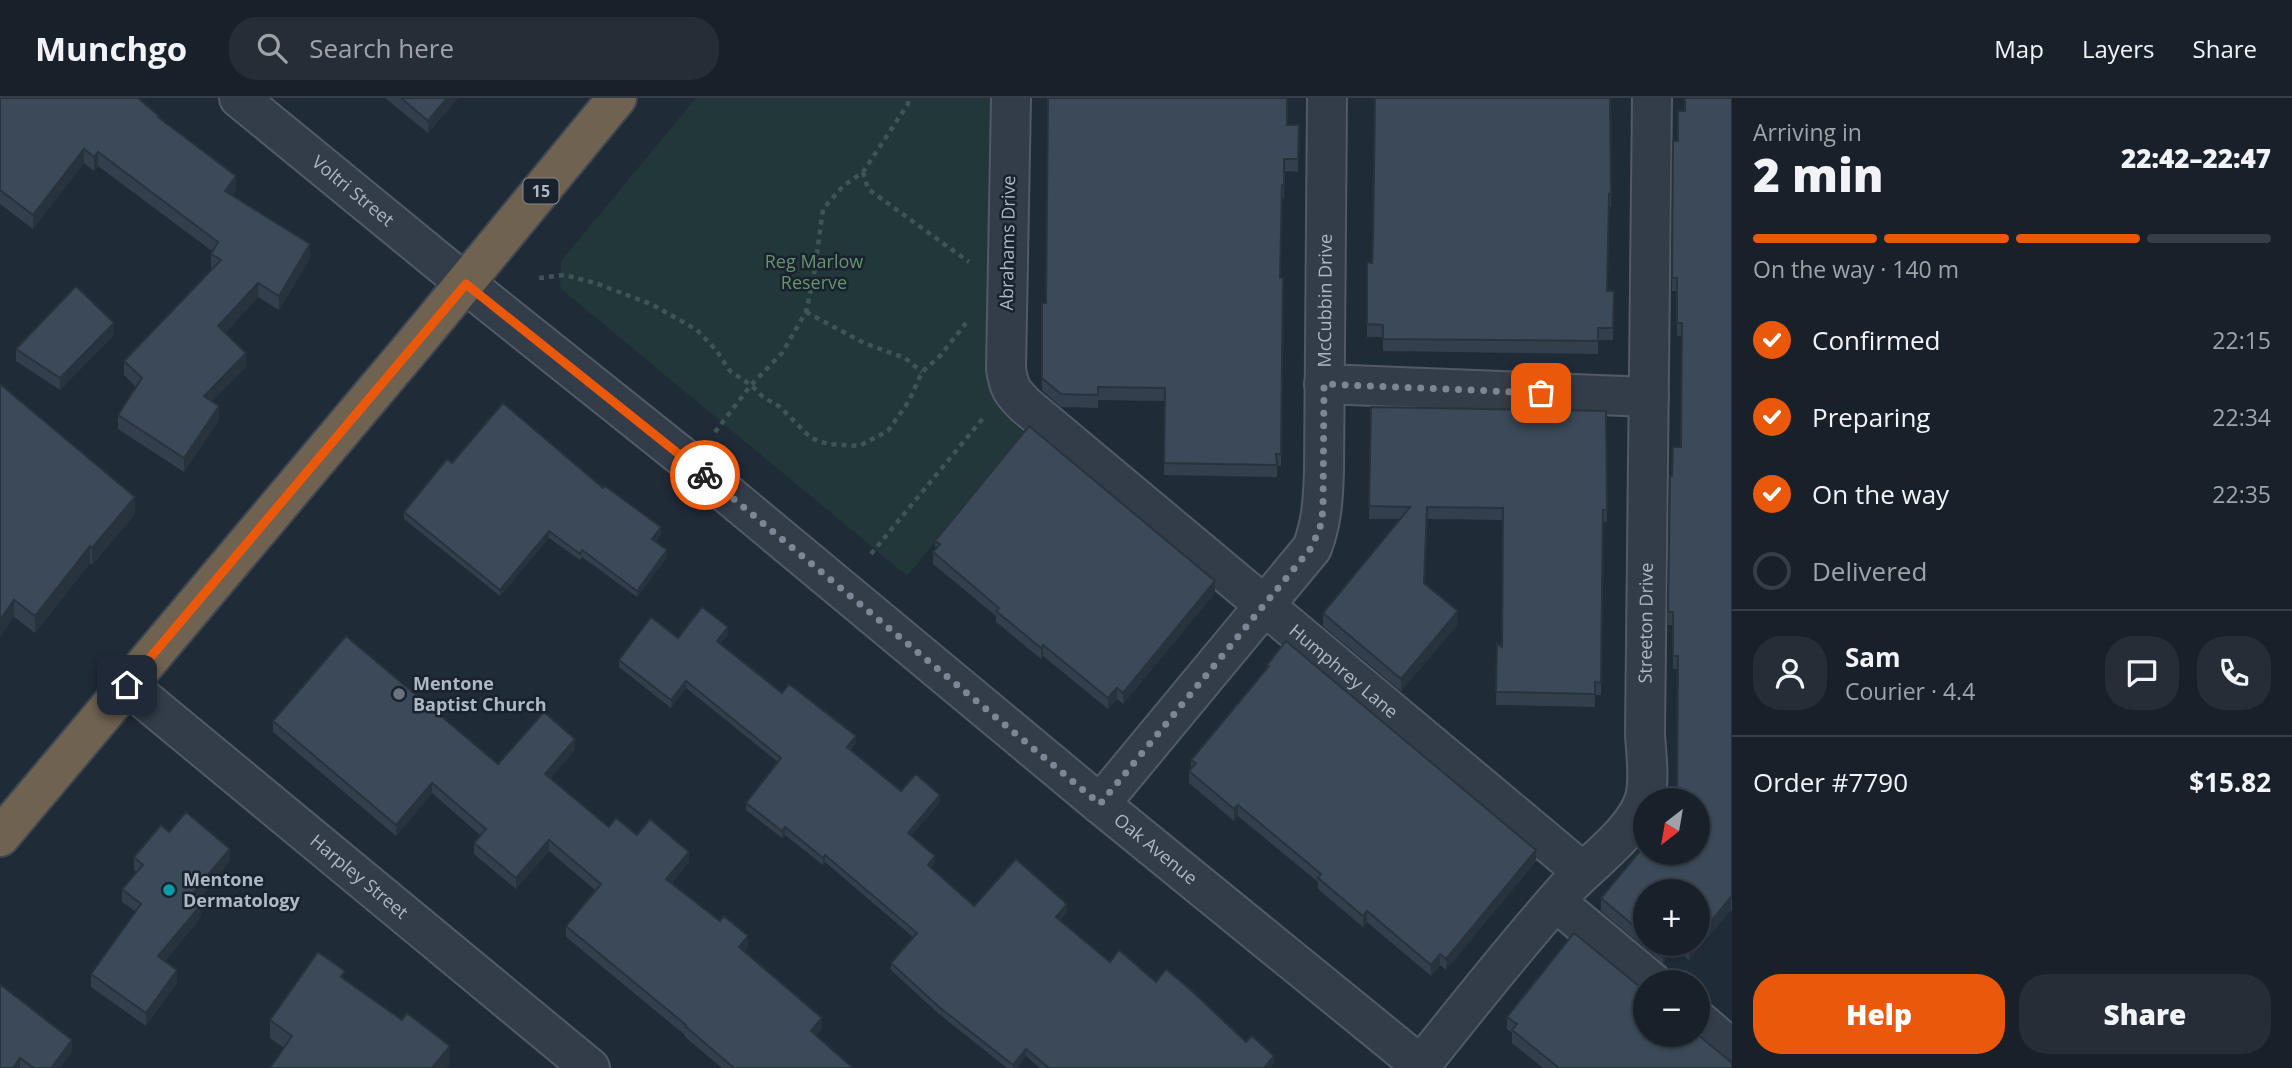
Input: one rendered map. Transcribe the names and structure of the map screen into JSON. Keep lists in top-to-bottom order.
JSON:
{
  "streets": {
    "highway": ["15"],
    "street": [
      "Voltri Street",
      "Abrahams Drive",
      "McCubbin Drive",
      "Streeton Drive",
      "Humphrey Lane",
      "Oak Avenue",
      "Harpley Street"
    ]
  },
  "crossings": [
    ["Voltri Street", "15"],
    ["Voltri Street", "Oak Avenue"],
    ["15", "Oak Avenue"],
    ["15", "Harpley Street"],
    ["Abrahams Drive", "Humphrey Lane"],
    ["McCubbin Drive", "Humphrey Lane"],
    ["McCubbin Drive", "Oak Avenue"],
    ["Streeton Drive", "Humphrey Lane"],
    ["Streeton Drive", "Oak Avenue"]
  ],
  "parks": ["Reg Marlow Reserve"],
  "places": ["Mentone Baptist Church", "Mentone Dermatology"],
  "north": "bottom left",
  "page": {
    "header": "Munchgo",
    "search": "Search here",
    "nav": ["Map", "Layers", "Share"],
    "heading": ["2 min", "Arriving in", "22:42–22:47"],
    "panel": [
      "Sam",
      "Courier · 4.4",
      "Order #7790",
      "$15.82"
    ],
    "bar": "On the way · 140 m",
    "list": [
      ["Confirmed", "22:15"],
      ["Preparing", "22:34"],
      ["On the way", "22:35"],
      "Delivered"
    ],
    "map_buttons": ["+", "−"],
    "buttons": ["Help", "Share"]
  }
}
